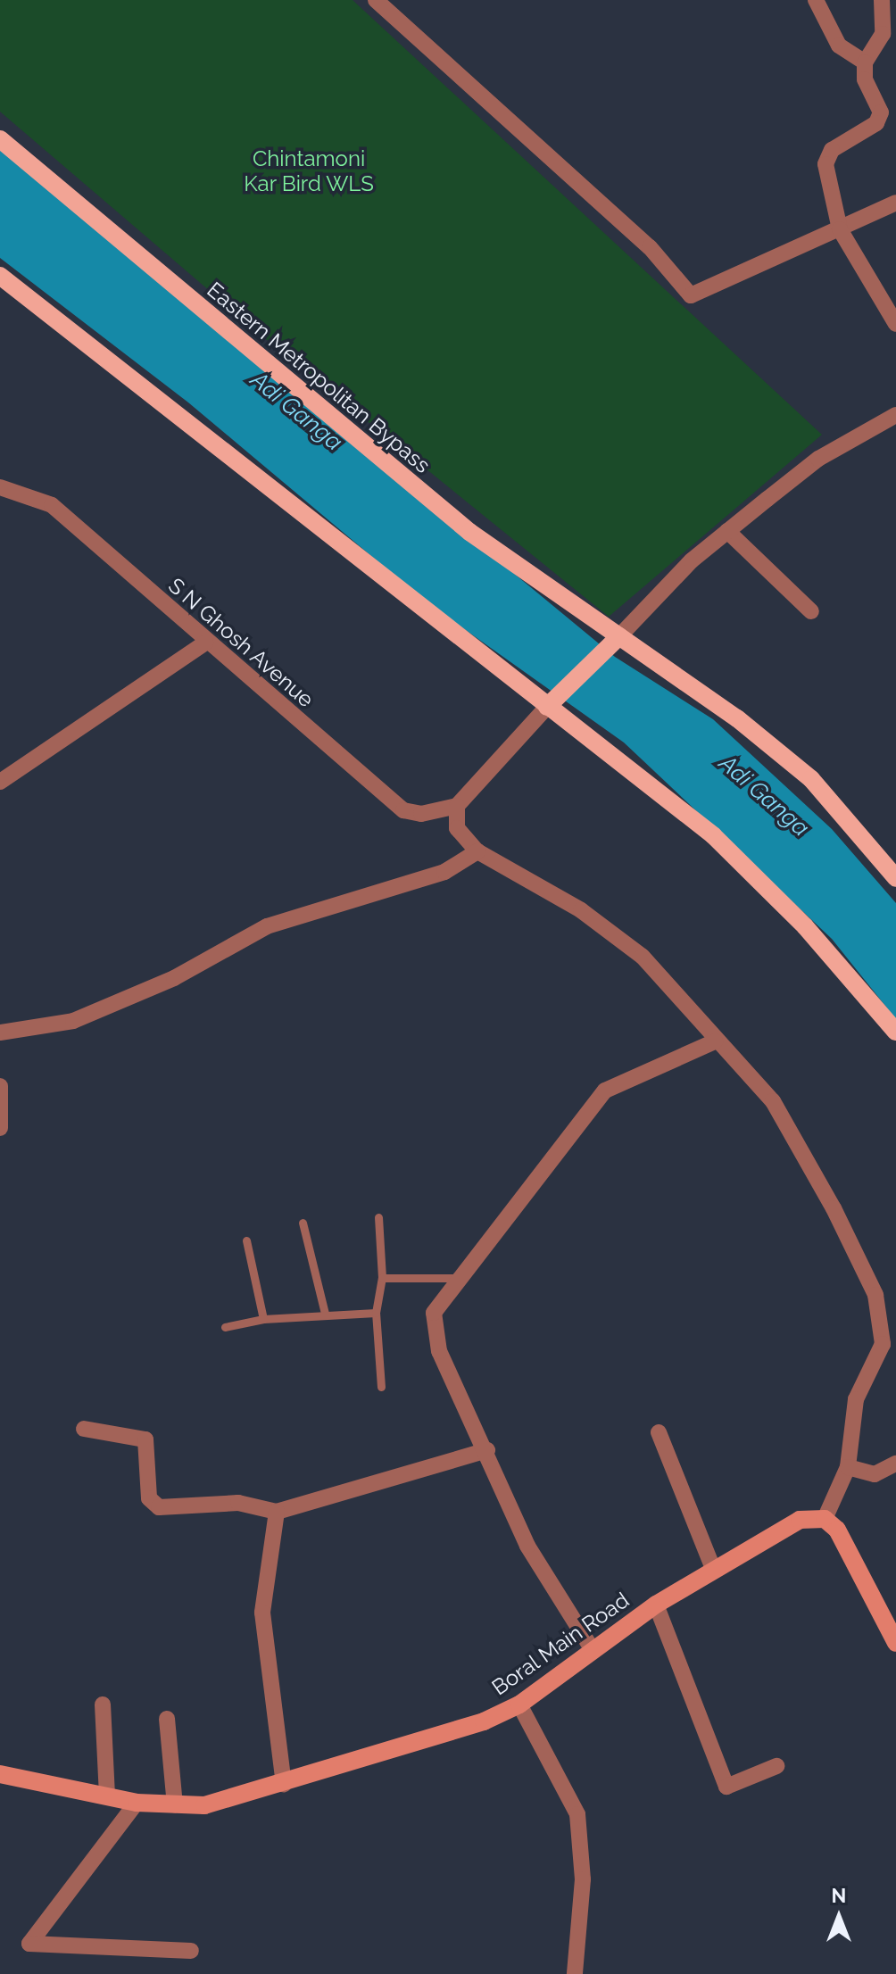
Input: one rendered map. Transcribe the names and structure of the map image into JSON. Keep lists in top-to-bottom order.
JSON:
{
  "streets": {
    "main road": ["Eastern Metropolitan Bypass", "Boral Main Road"],
    "street": ["S N Ghosh Avenue"]
  },
  "water": ["Adi Ganga"],
  "parks": ["Chintamoni Kar Bird WLS"],
  "north": "top"
}
